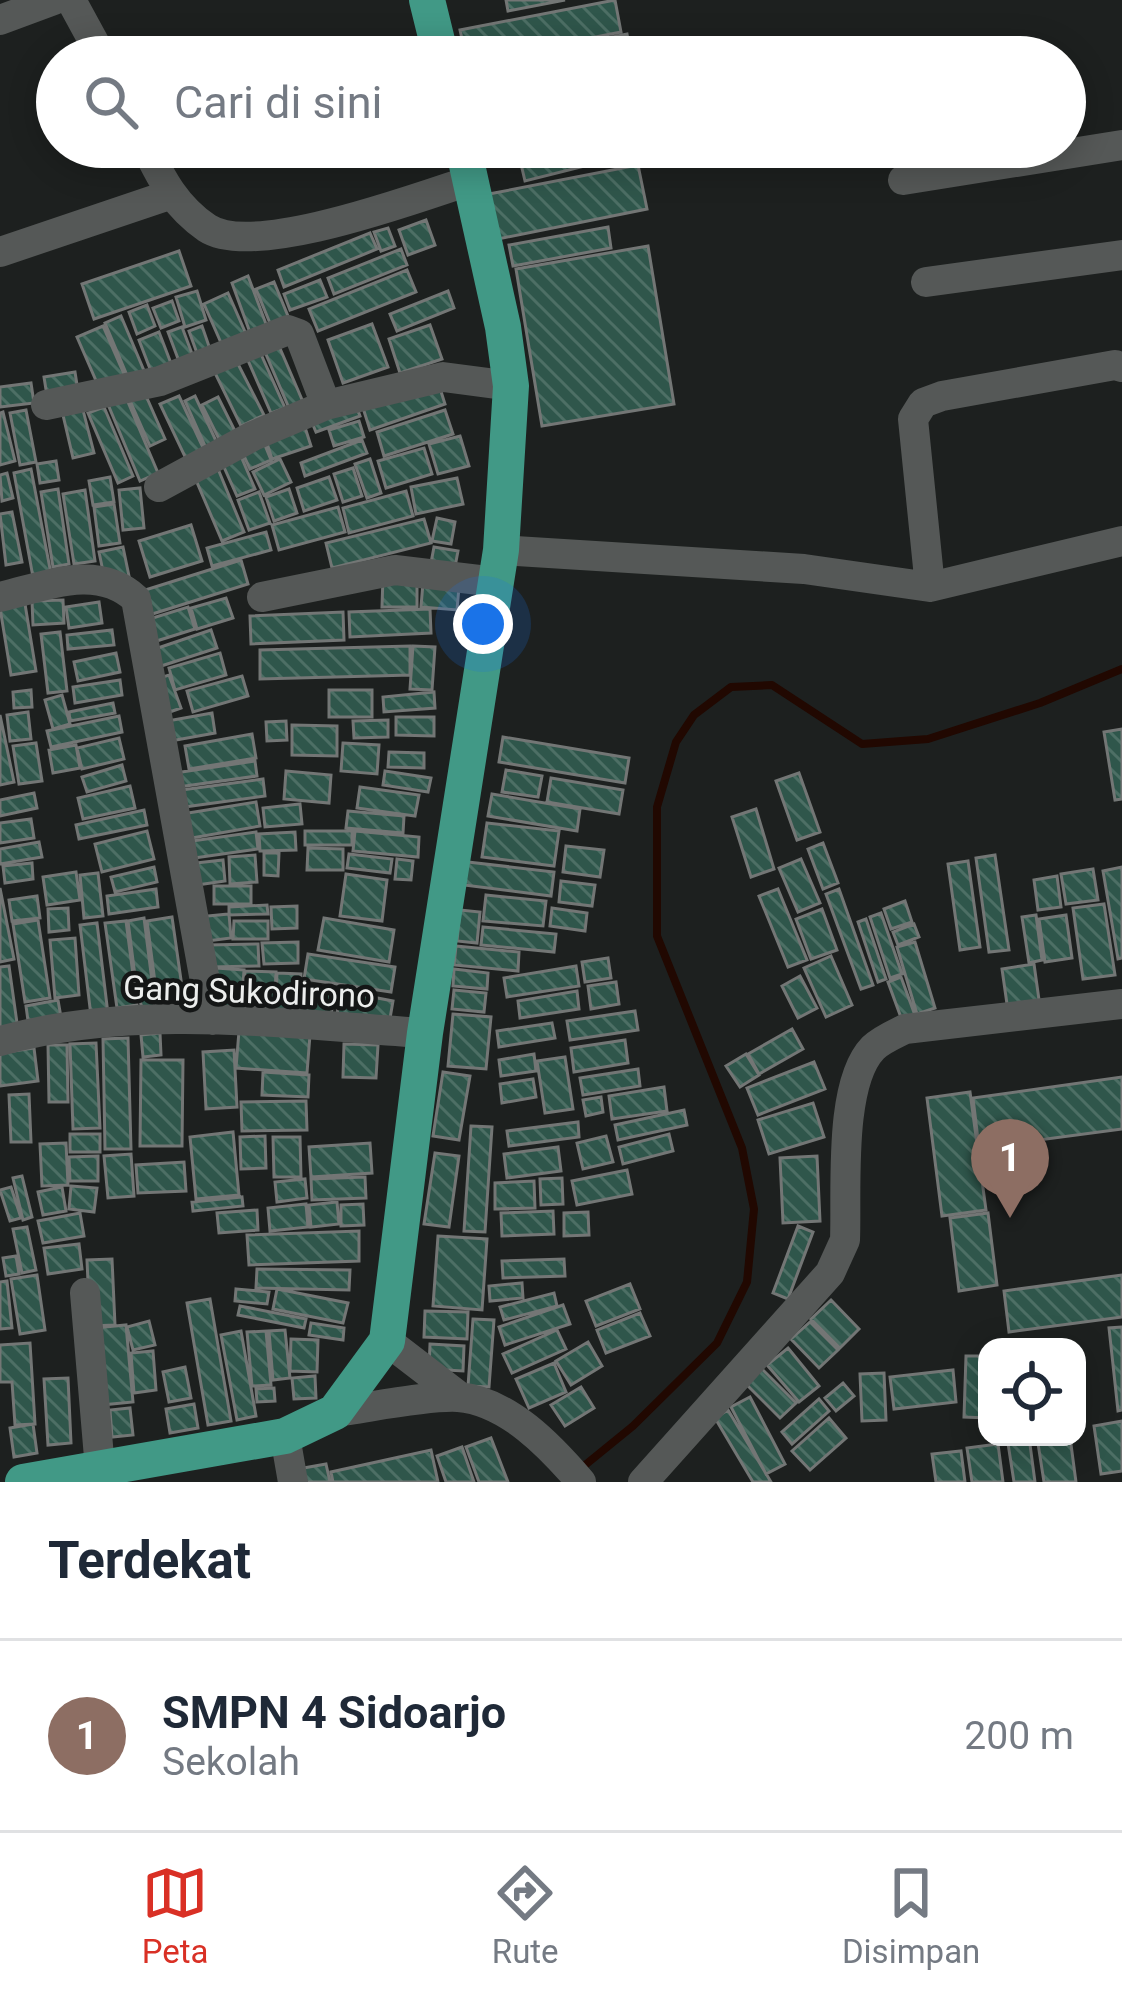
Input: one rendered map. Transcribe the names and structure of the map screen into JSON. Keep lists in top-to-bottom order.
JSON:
{
  "streets": {
    "street": ["Gang Sukodirono"]
  },
  "page": {
    "search": "Cari di sini",
    "pins": "1",
    "heading": "Terdekat",
    "list": [
      {
        "mark": "1",
        "name": "SMPN 4 Sidoarjo",
        "note": "Sekolah",
        "value": "200 m"
      }
    ],
    "nav": ["Peta", "Rute", "Disimpan"]
  }
}
